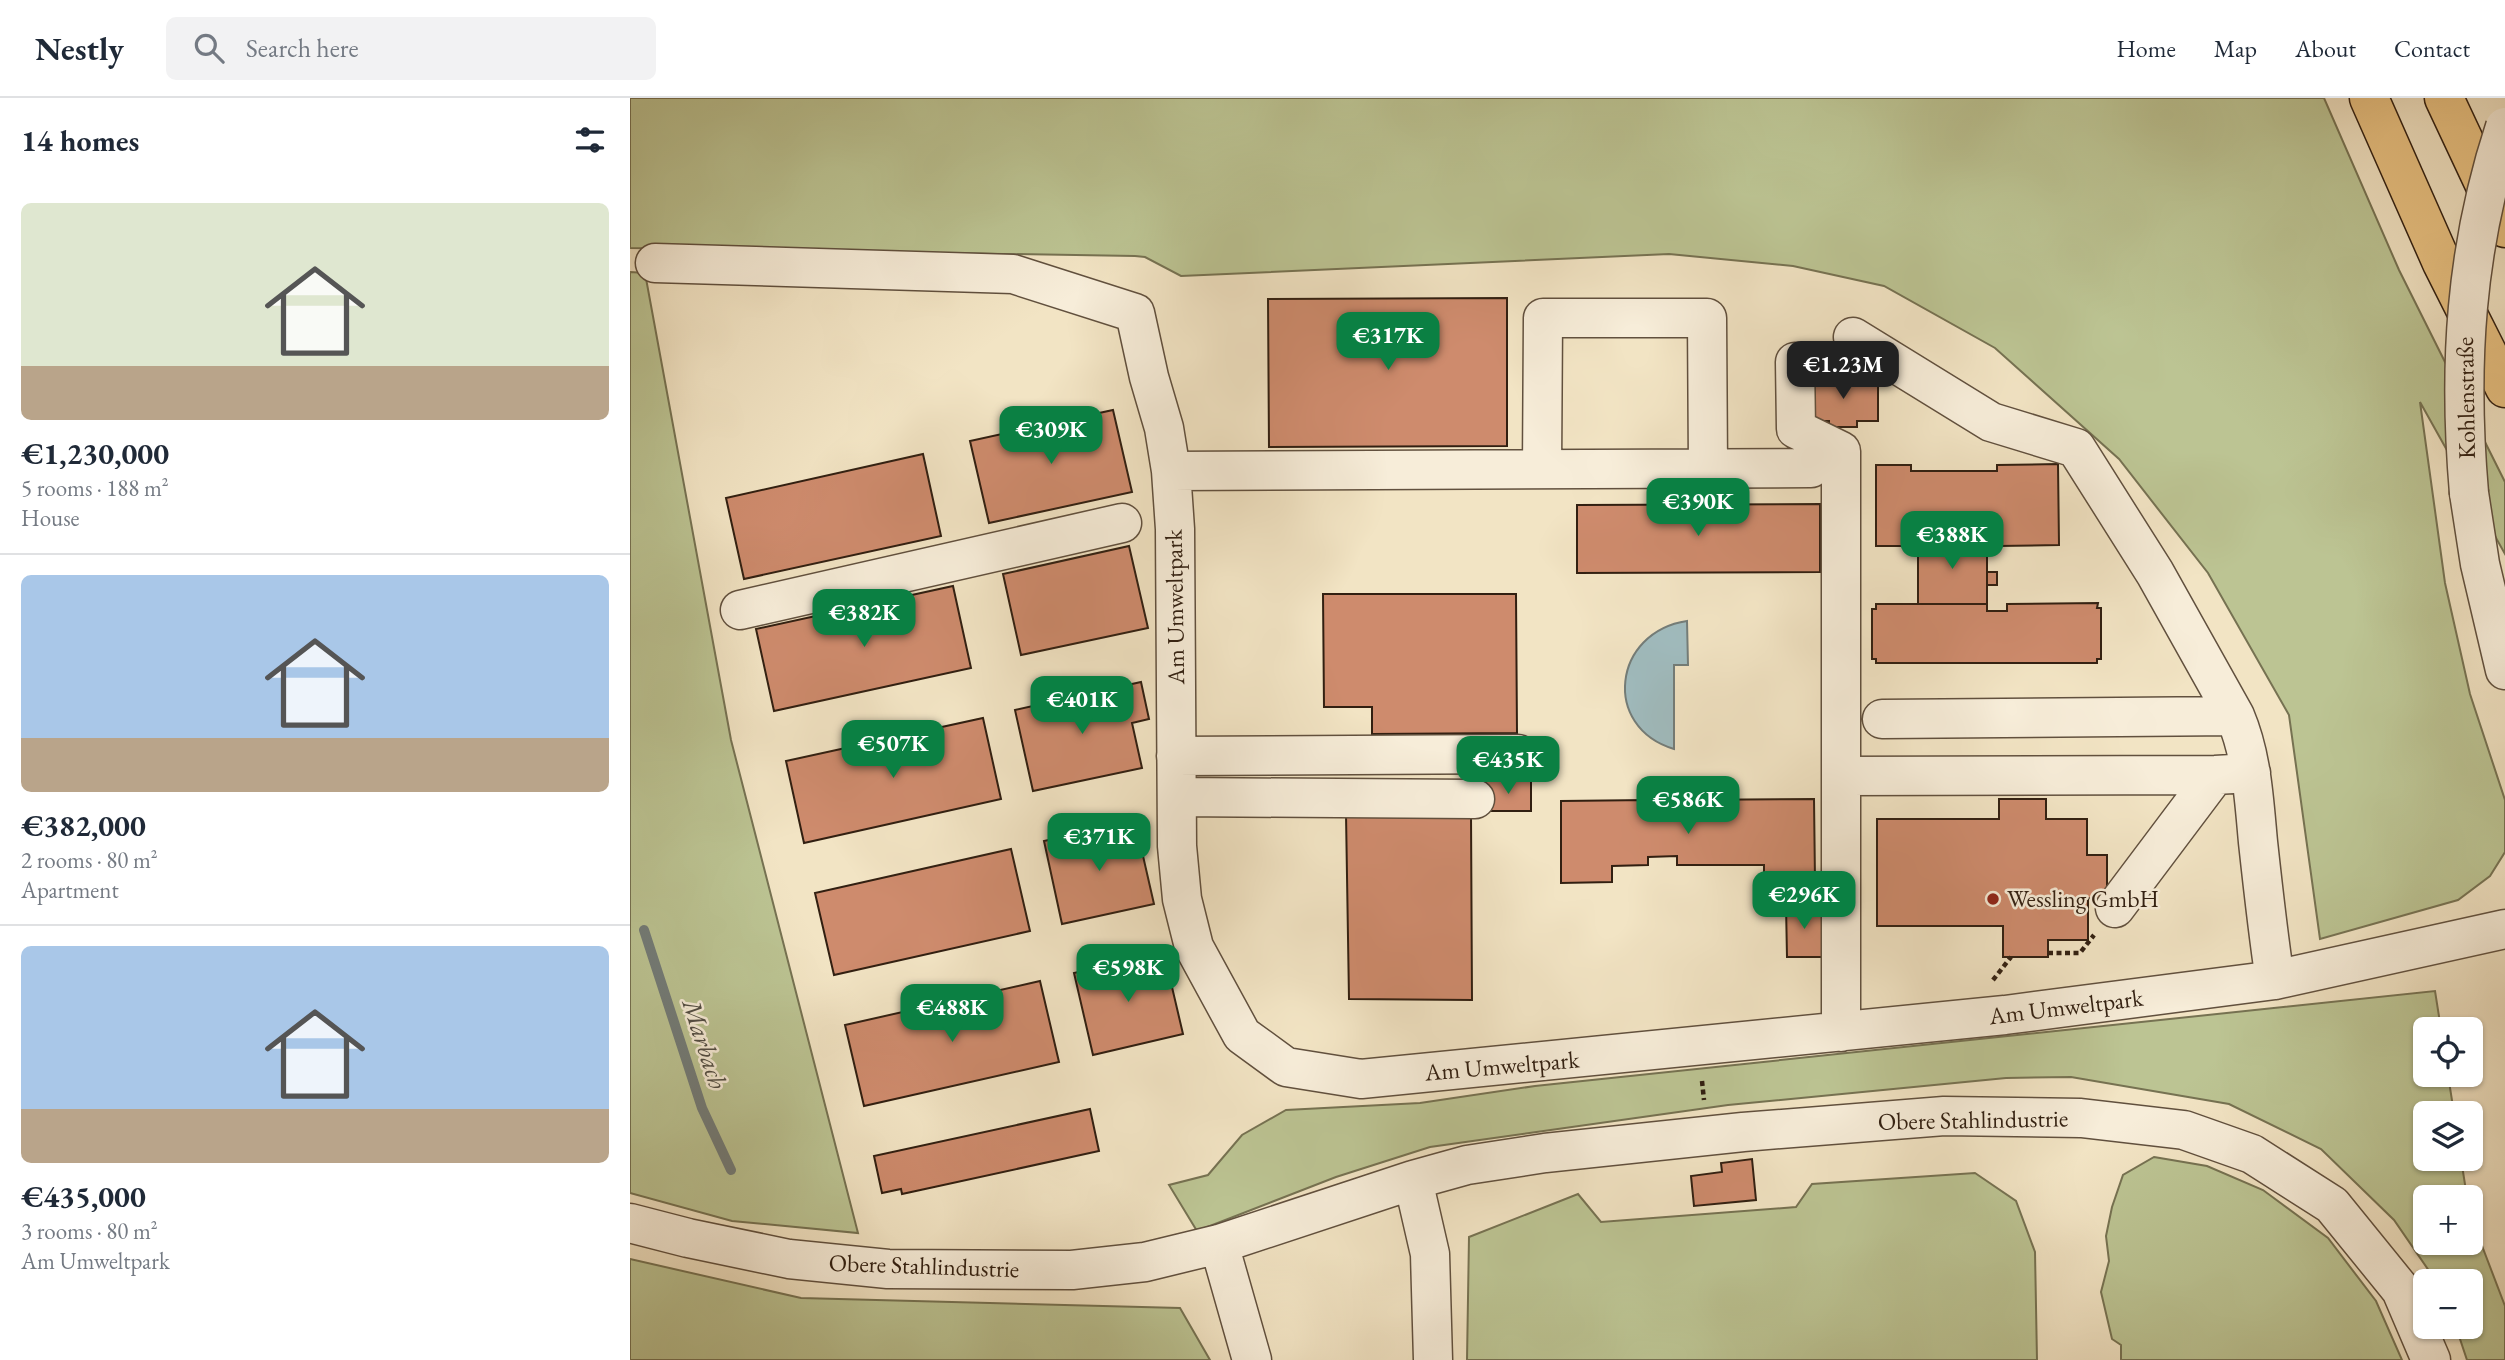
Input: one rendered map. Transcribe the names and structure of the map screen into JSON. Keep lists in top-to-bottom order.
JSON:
{
  "streets": {
    "street": ["Kohlenstraße", "Am Umweltpark", "Obere Stahlindustrie"]
  },
  "water": ["Marbach"],
  "places": ["Wessling GmbH"],
  "page": {
    "header": "Nestly",
    "search": "Search here",
    "nav": [
      "Home",
      "Map",
      "About",
      "Contact"
    ],
    "heading": "14 homes",
    "list": [
      {
        "name": "€1,230,000",
        "note": "5 rooms · 188 m² · House"
      },
      {
        "name": "€382,000",
        "note": "2 rooms · 80 m² · Apartment"
      },
      {
        "name": "€435,000",
        "note": "3 rooms · 80 m² · Am Umweltpark"
      }
    ],
    "price": [
      "€317K",
      "€1.23M",
      "€309K",
      "€390K",
      "€388K",
      "€382K",
      "€401K",
      "€507K",
      "€435K",
      "€586K",
      "€371K",
      "€296K",
      "€598K",
      "€488K"
    ],
    "map_buttons": ["+", "−"]
  }
}
